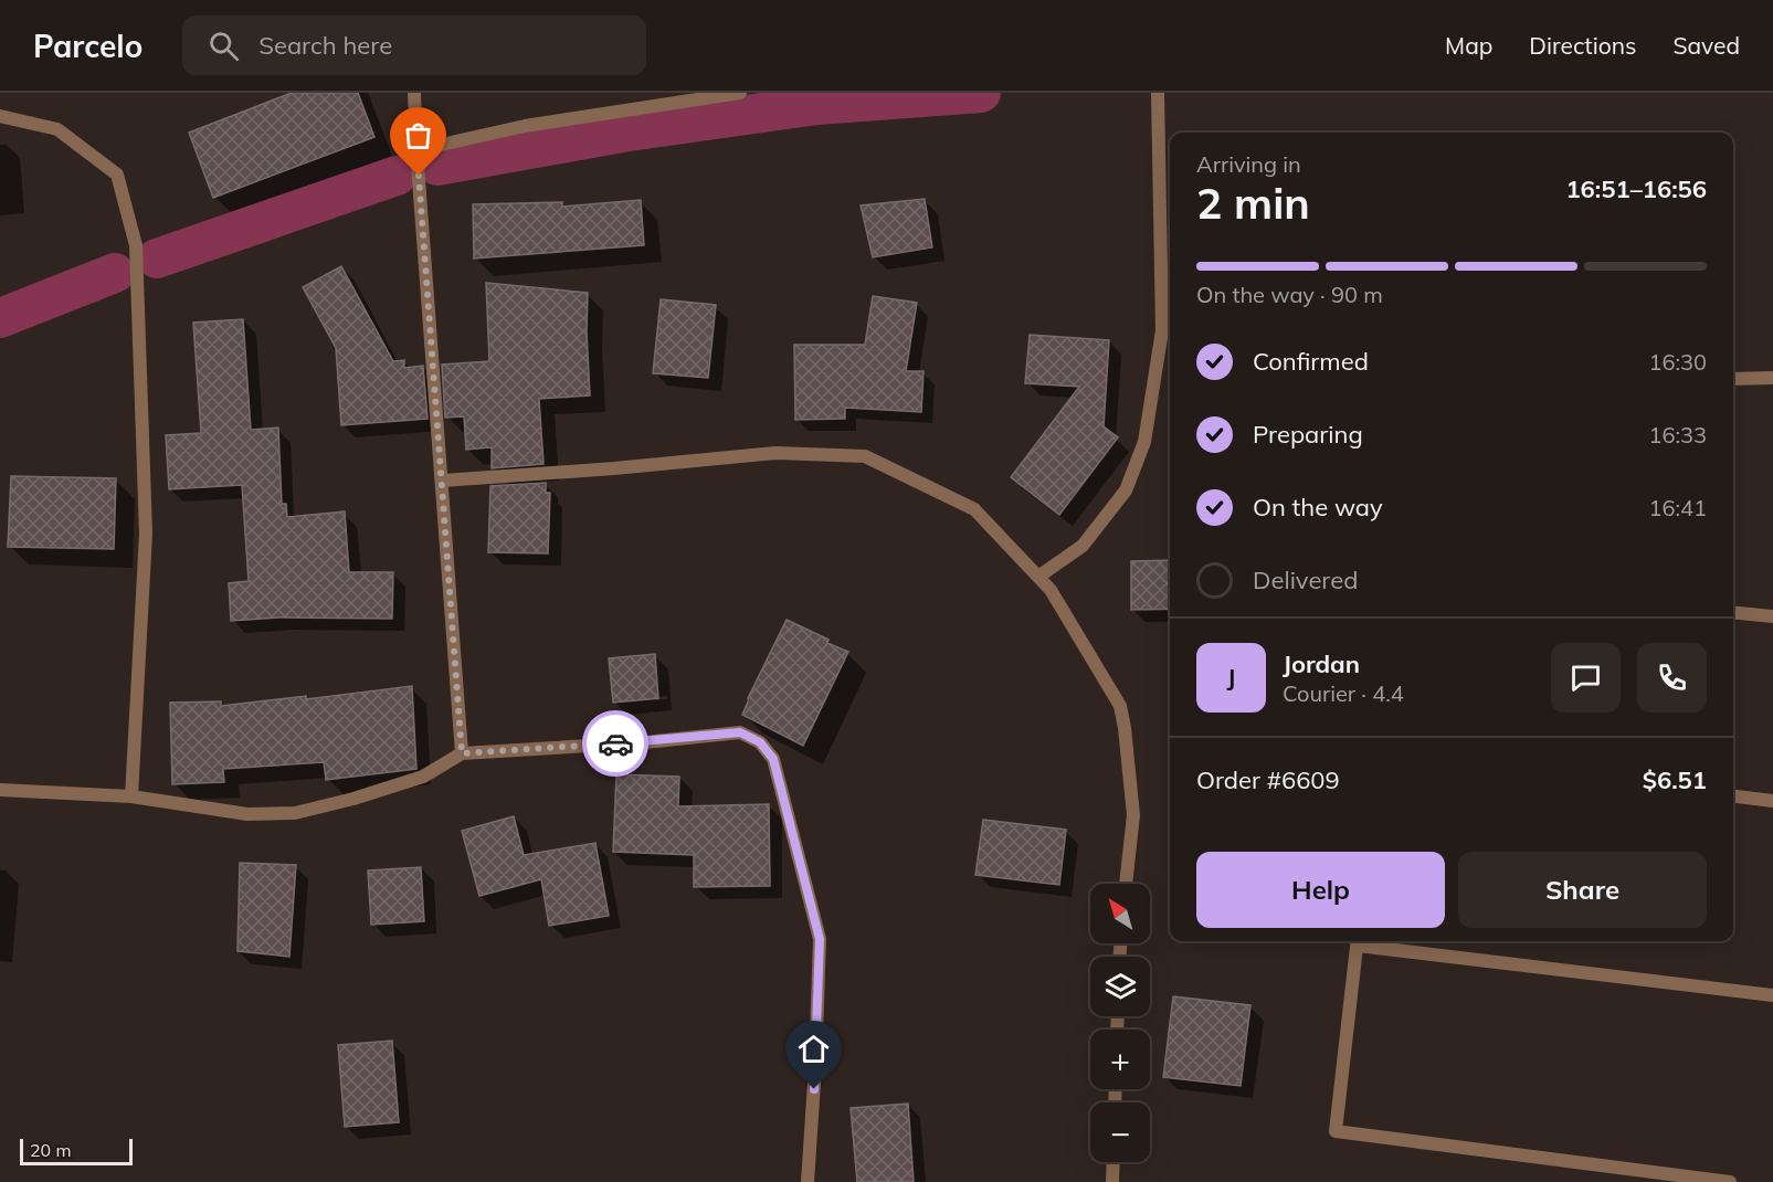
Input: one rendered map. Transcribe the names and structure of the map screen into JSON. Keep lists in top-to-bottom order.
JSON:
{
  "scale_bar": "20 m",
  "north": "top left",
  "page": {
    "header": "Parcelo",
    "search": "Search here",
    "nav": ["Map", "Directions", "Saved"],
    "heading": ["2 min", "Arriving in", "16:51–16:56"],
    "panel": [
      "Jordan",
      "Courier · 4.4",
      "Order #6609",
      "$6.51"
    ],
    "bar": "On the way · 90 m",
    "list": [
      ["Confirmed", "16:30"],
      ["Preparing", "16:33"],
      ["On the way", "16:41"],
      "Delivered"
    ],
    "round": "J",
    "buttons": ["Help", "Share"],
    "map_buttons": ["+", "−"],
    "scale": "20 m"
  }
}
